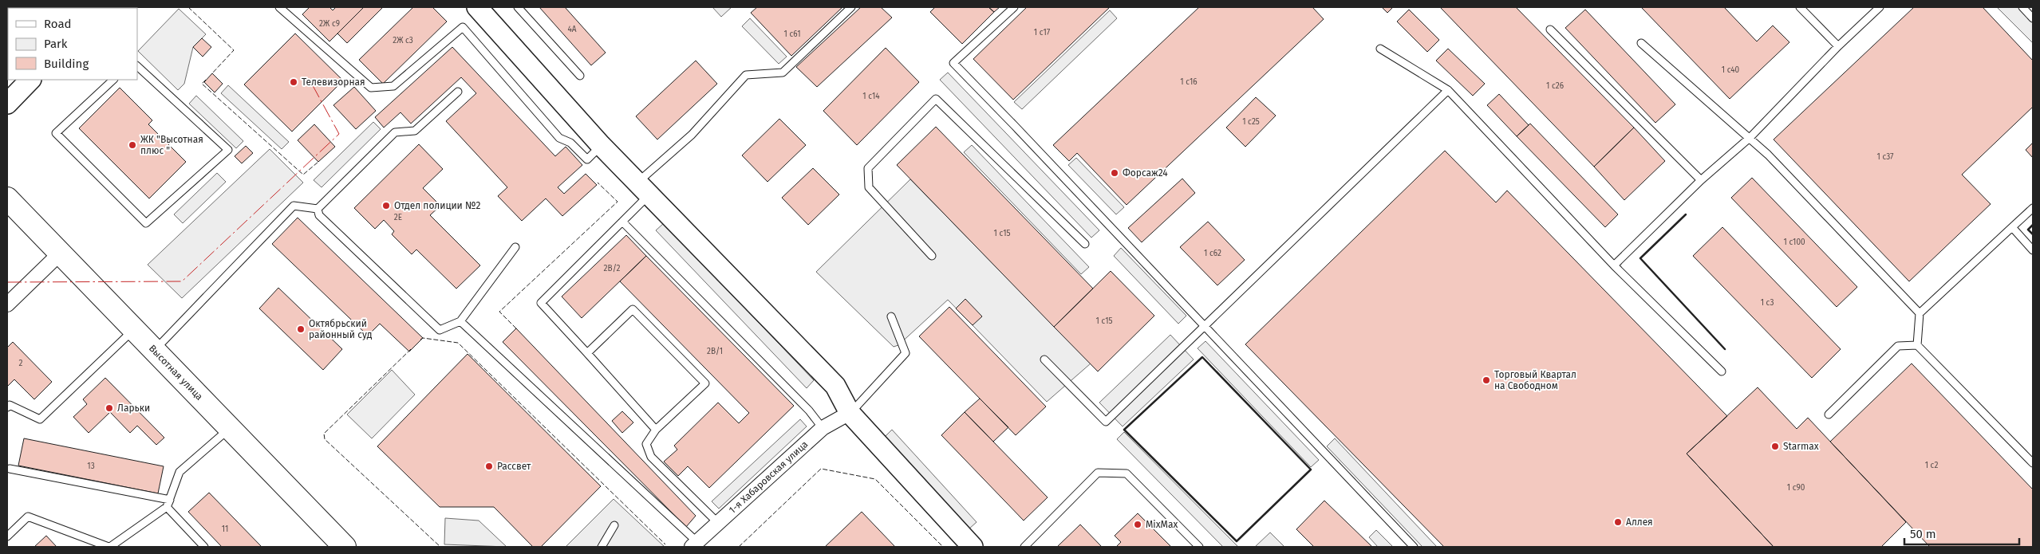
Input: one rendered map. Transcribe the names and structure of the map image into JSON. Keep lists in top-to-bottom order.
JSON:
{
  "streets": {
    "main road": ["Высотная улица"],
    "street": ["1-я Хабаровская улица"]
  },
  "places": [
    "Телевизорная",
    "ЖК \"Высотная плюс \"",
    "Форсаж24",
    "Отдел полиции №2",
    "Октябрьский районный суд",
    "Торговый Квартал на Свободном",
    "Ларьки",
    "Starmax",
    "Рассвет",
    "Аллея",
    "MixMax"
  ],
  "house_numbers": [
    "2Ж с9",
    "4А",
    "1 с17",
    "1 с61",
    "2Ж с3",
    "1 с40",
    "1 с16",
    "1 с26",
    "1 с14",
    "1 с25",
    "1 с37",
    "2Е",
    "1 с15",
    "1 с100",
    "1 с62",
    "2В/2",
    "1 с3",
    "1 с15",
    "2В/1",
    "2",
    "1 с2",
    "13",
    "1 с90",
    "11"
  ],
  "legend": ["Road", "Park", "Building"],
  "scale_bar": "50 m"
}
